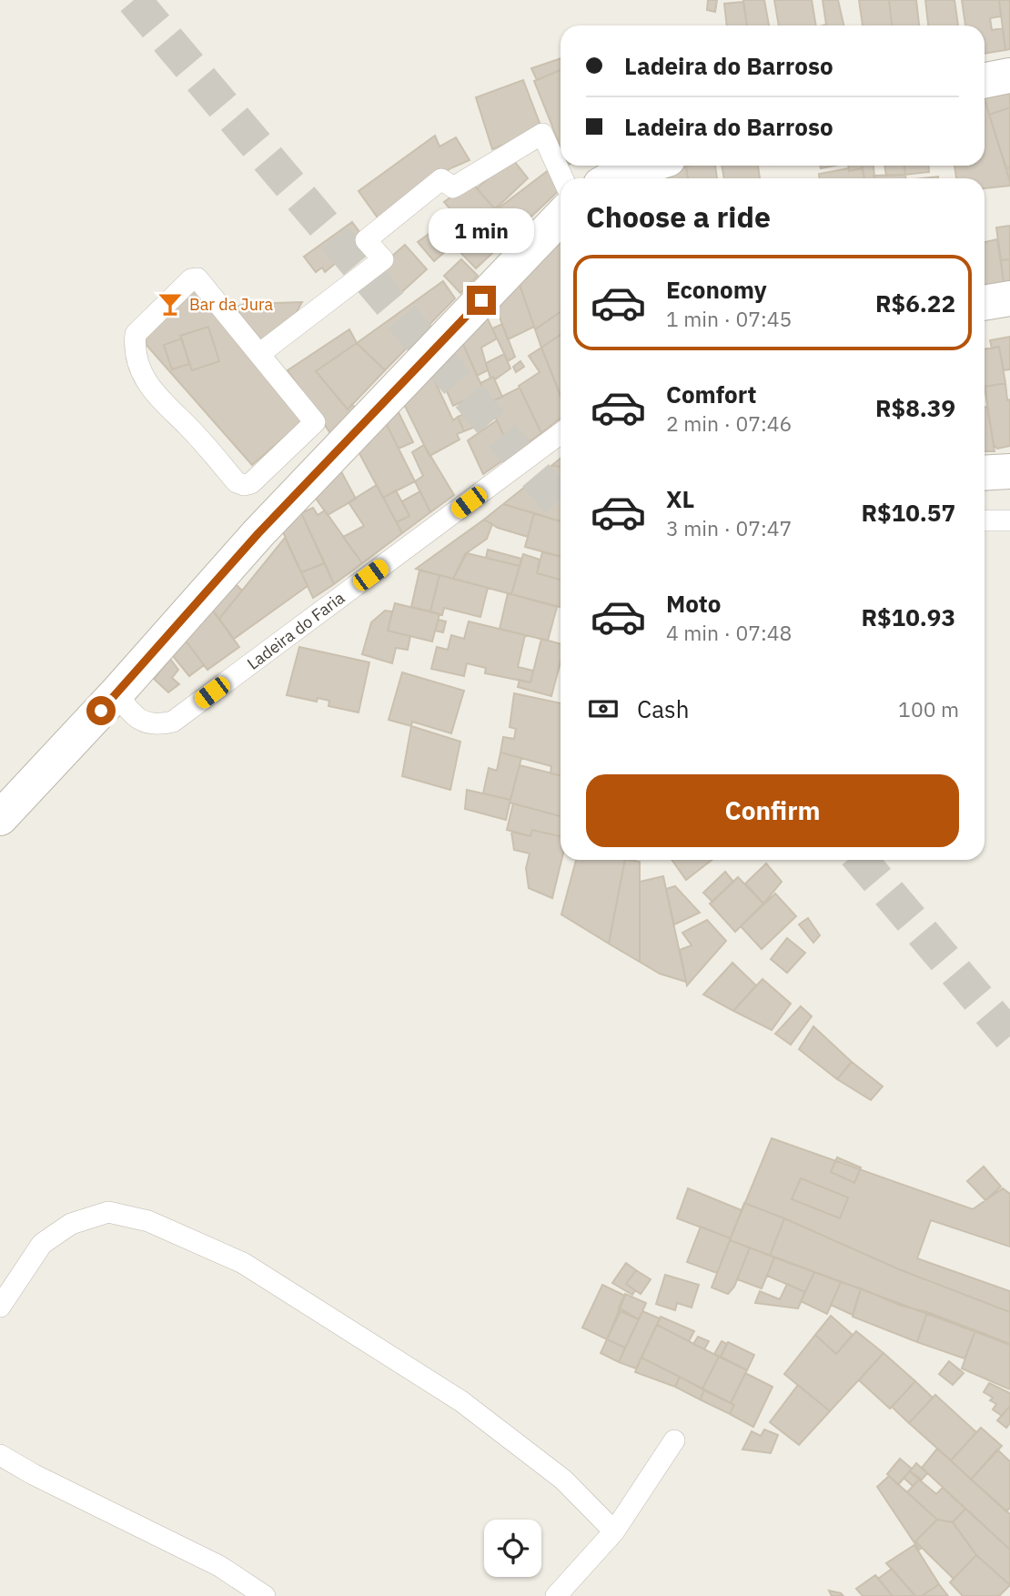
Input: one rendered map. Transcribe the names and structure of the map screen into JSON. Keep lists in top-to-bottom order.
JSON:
{
  "streets": {
    "lane": ["Ladeira do Faria"]
  },
  "places": {
    "bar": ["Bar da Jura"]
  },
  "page": {
    "banner": ["Ladeira do Barroso", "Ladeira do Barroso"],
    "heading": "Choose a ride",
    "bubble": "1 min",
    "list": [
      {
        "name": "Economy",
        "note": "1 min · 07:45",
        "value": "R$6.22"
      },
      {
        "name": "Comfort",
        "note": "2 min · 07:46",
        "value": "R$8.39"
      },
      {
        "name": "XL",
        "note": "3 min · 07:47",
        "value": "R$10.57"
      },
      {
        "name": "Moto",
        "note": "4 min · 07:48",
        "value": "R$10.93"
      }
    ],
    "pay": ["Cash", "100 m"],
    "buttons": "Confirm"
  }
}
